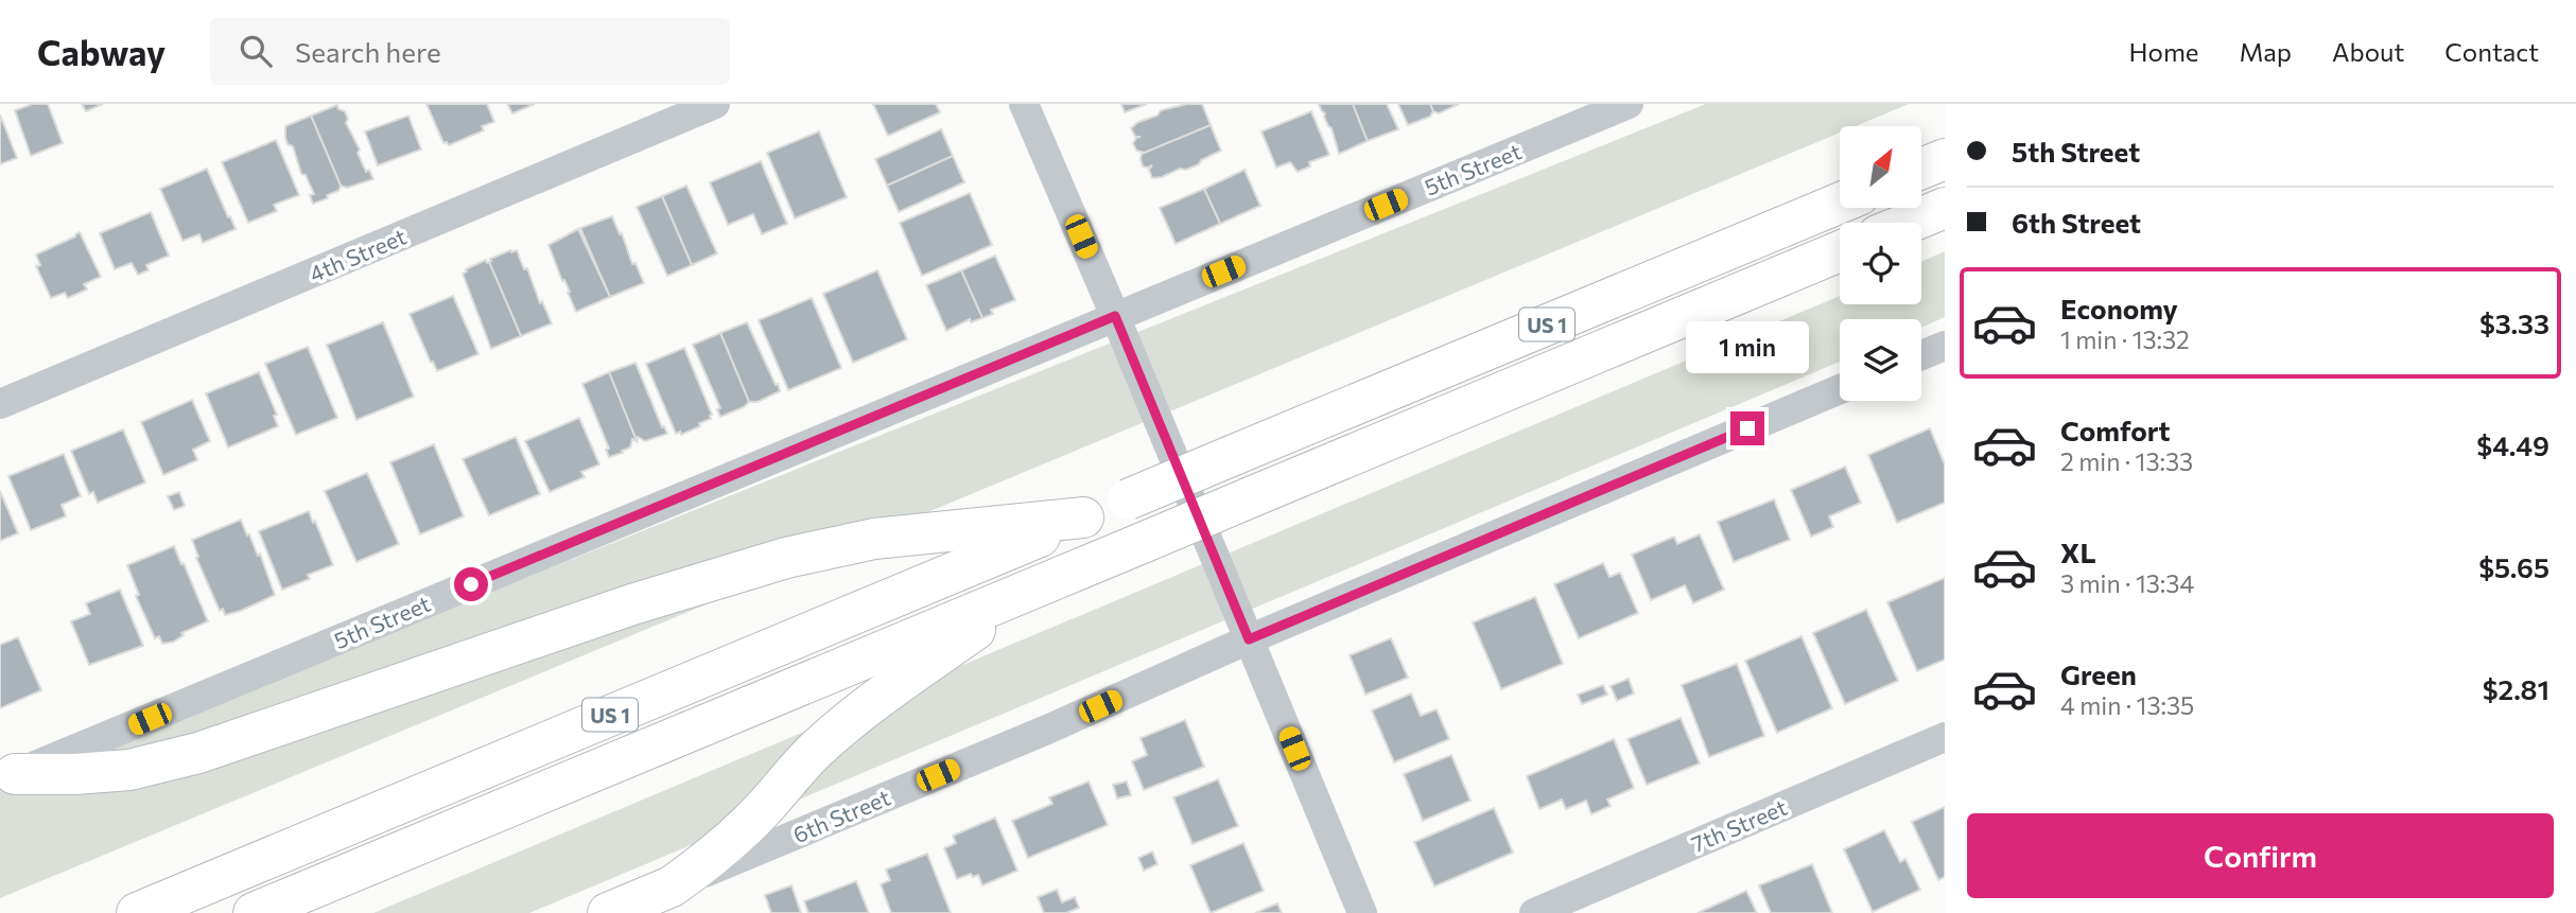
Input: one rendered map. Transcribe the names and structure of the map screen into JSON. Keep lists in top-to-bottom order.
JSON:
{
  "streets": {
    "main road": ["US 1", "6th Street"],
    "street": ["5th Street", "4th Street", "7th Street"]
  },
  "north": "top right",
  "page": {
    "header": "Cabway",
    "search": "Search here",
    "nav": [
      "Home",
      "Map",
      "About",
      "Contact"
    ],
    "banner": ["5th Street", "6th Street"],
    "list": [
      {
        "name": "Economy",
        "note": "1 min · 13:32",
        "value": "$3.33"
      },
      {
        "name": "Comfort",
        "note": "2 min · 13:33",
        "value": "$4.49"
      },
      {
        "name": "XL",
        "note": "3 min · 13:34",
        "value": "$5.65"
      },
      {
        "name": "Green",
        "note": "4 min · 13:35",
        "value": "$2.81"
      }
    ],
    "bubble": "1 min",
    "buttons": "Confirm"
  }
}
